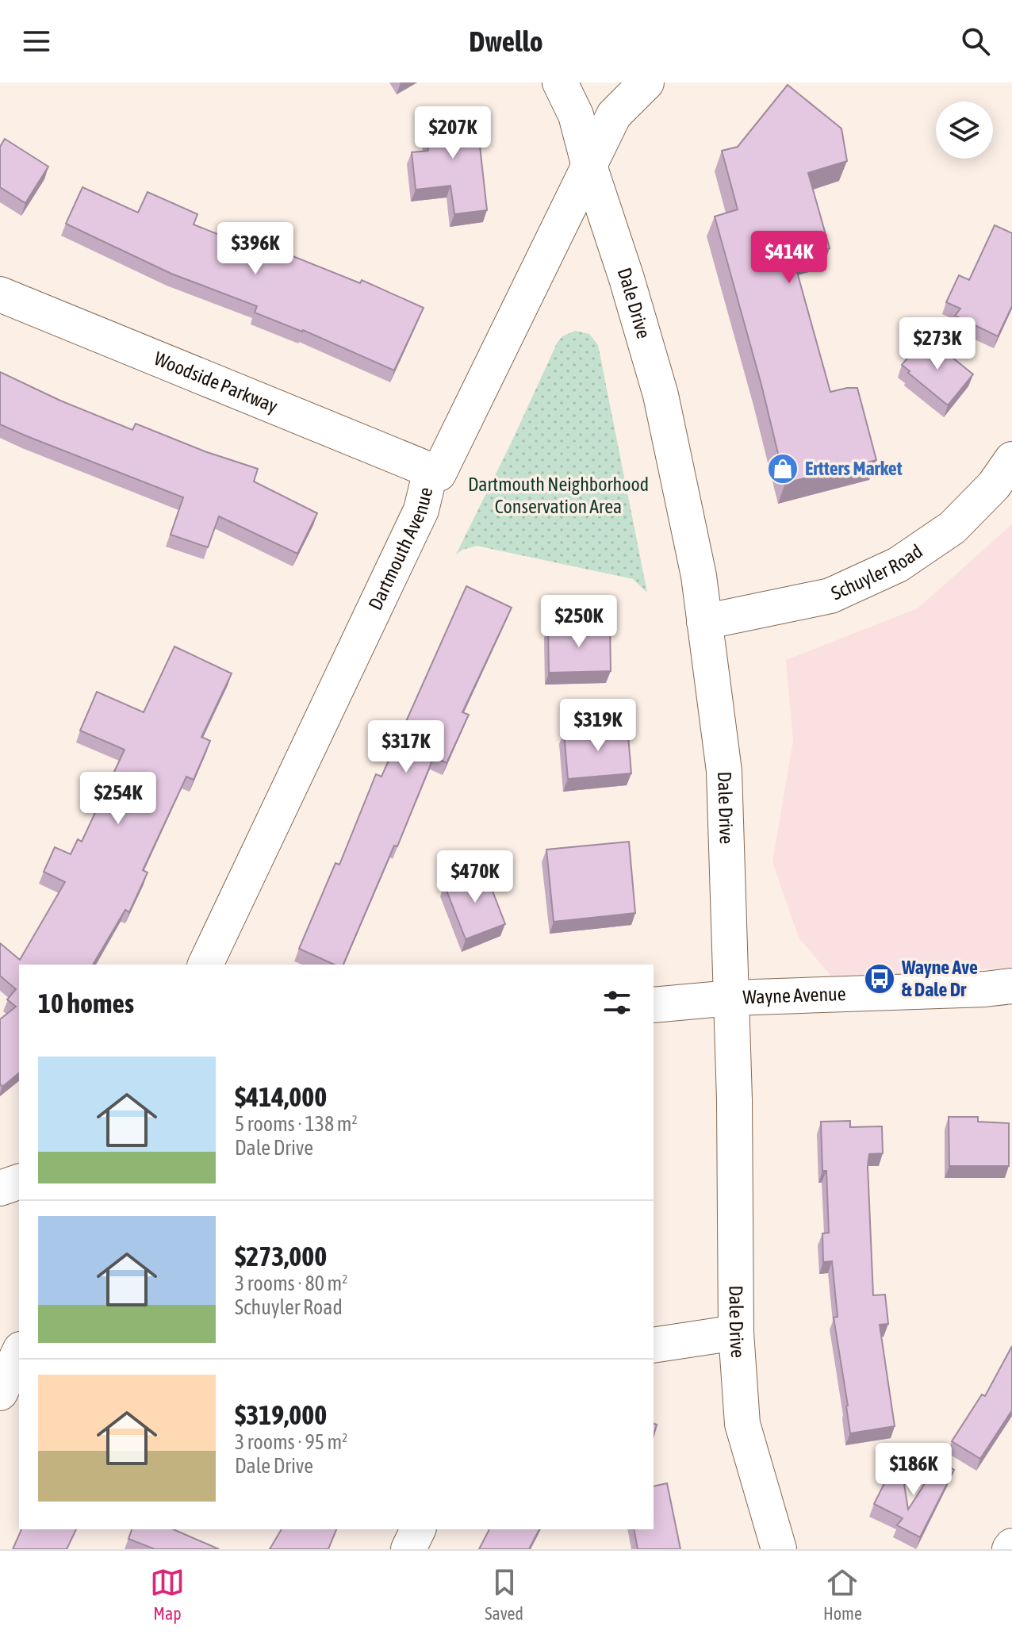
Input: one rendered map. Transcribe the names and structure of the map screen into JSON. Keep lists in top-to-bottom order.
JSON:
{
  "streets": {
    "street": [
      "Dale Drive",
      "Woodside Parkway",
      "Dartmouth Avenue",
      "Schuyler Road",
      "Wayne Avenue"
    ]
  },
  "crossings": [
    ["Dale Drive", "Dartmouth Avenue"],
    ["Dale Drive", "Schuyler Road"],
    ["Dale Drive", "Wayne Avenue"],
    ["Woodside Parkway", "Dartmouth Avenue"]
  ],
  "parks": ["Dartmouth Neighborhood Conservation Area"],
  "places": {
    "shop": ["Ertters Market"],
    "bus stop": ["Wayne Ave & Dale Dr"]
  },
  "page": {
    "header": "Dwello",
    "price": [
      "$207K",
      "$396K",
      "$414K",
      "$273K",
      "$250K",
      "$319K",
      "$317K",
      "$254K",
      "$470K",
      "$186K"
    ],
    "heading": "10 homes",
    "list": [
      {
        "name": "$414,000",
        "note": "5 rooms · 138 m² · Dale Drive"
      },
      {
        "name": "$273,000",
        "note": "3 rooms · 80 m² · Schuyler Road"
      },
      {
        "name": "$319,000",
        "note": "3 rooms · 95 m² · Dale Drive"
      }
    ],
    "tabs": ["Map", "Saved", "Home"]
  }
}
